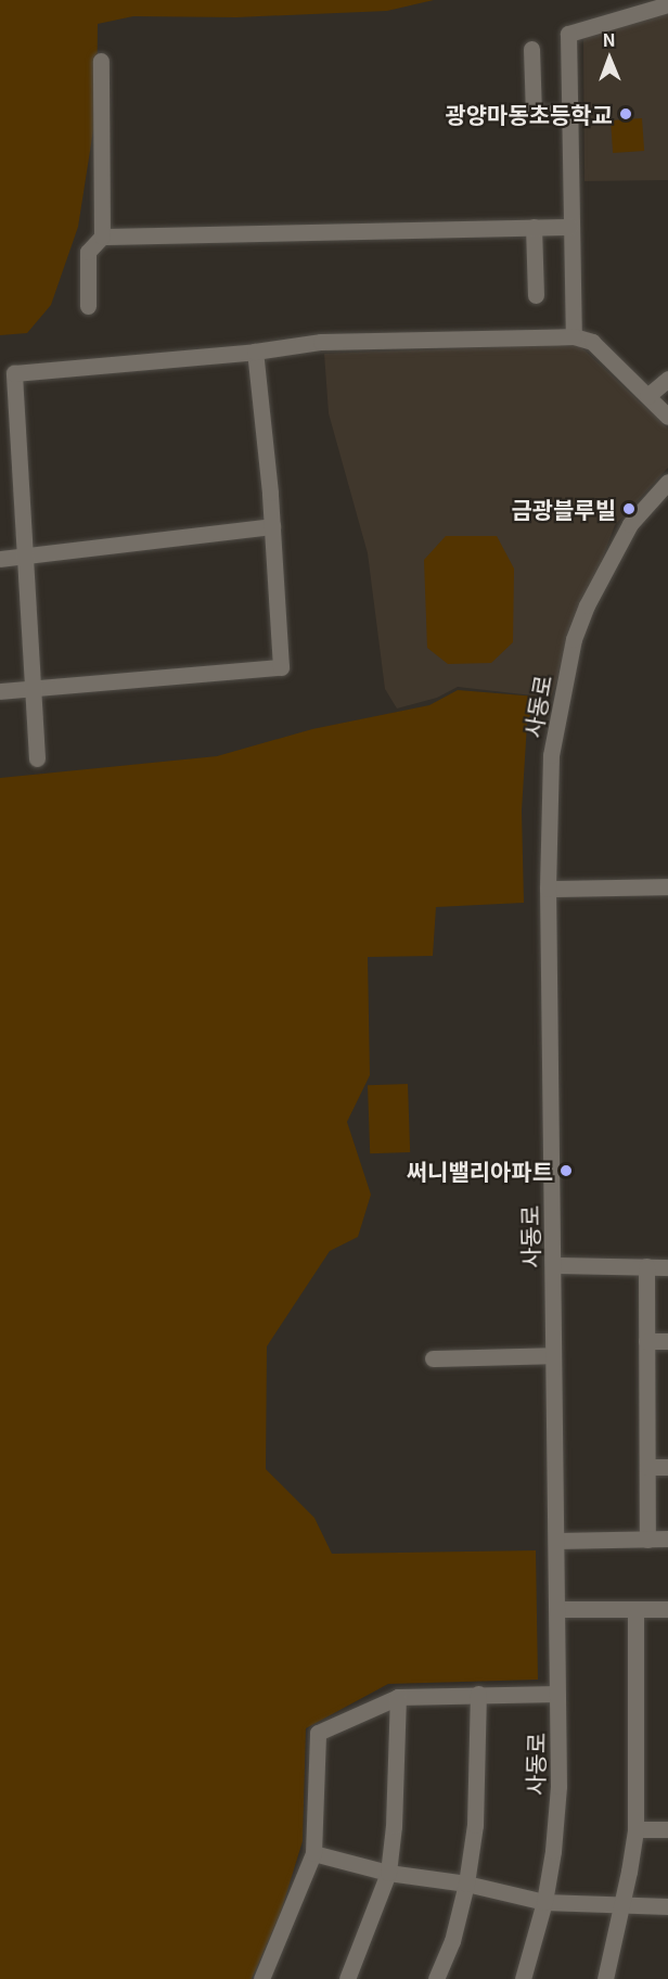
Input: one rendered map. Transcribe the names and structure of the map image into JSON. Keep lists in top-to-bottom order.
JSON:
{
  "streets": {
    "street": ["사동로"]
  },
  "places": ["광양마동초등학교", "금광블루빌", "써니밸리아파트"],
  "north": "top"
}
